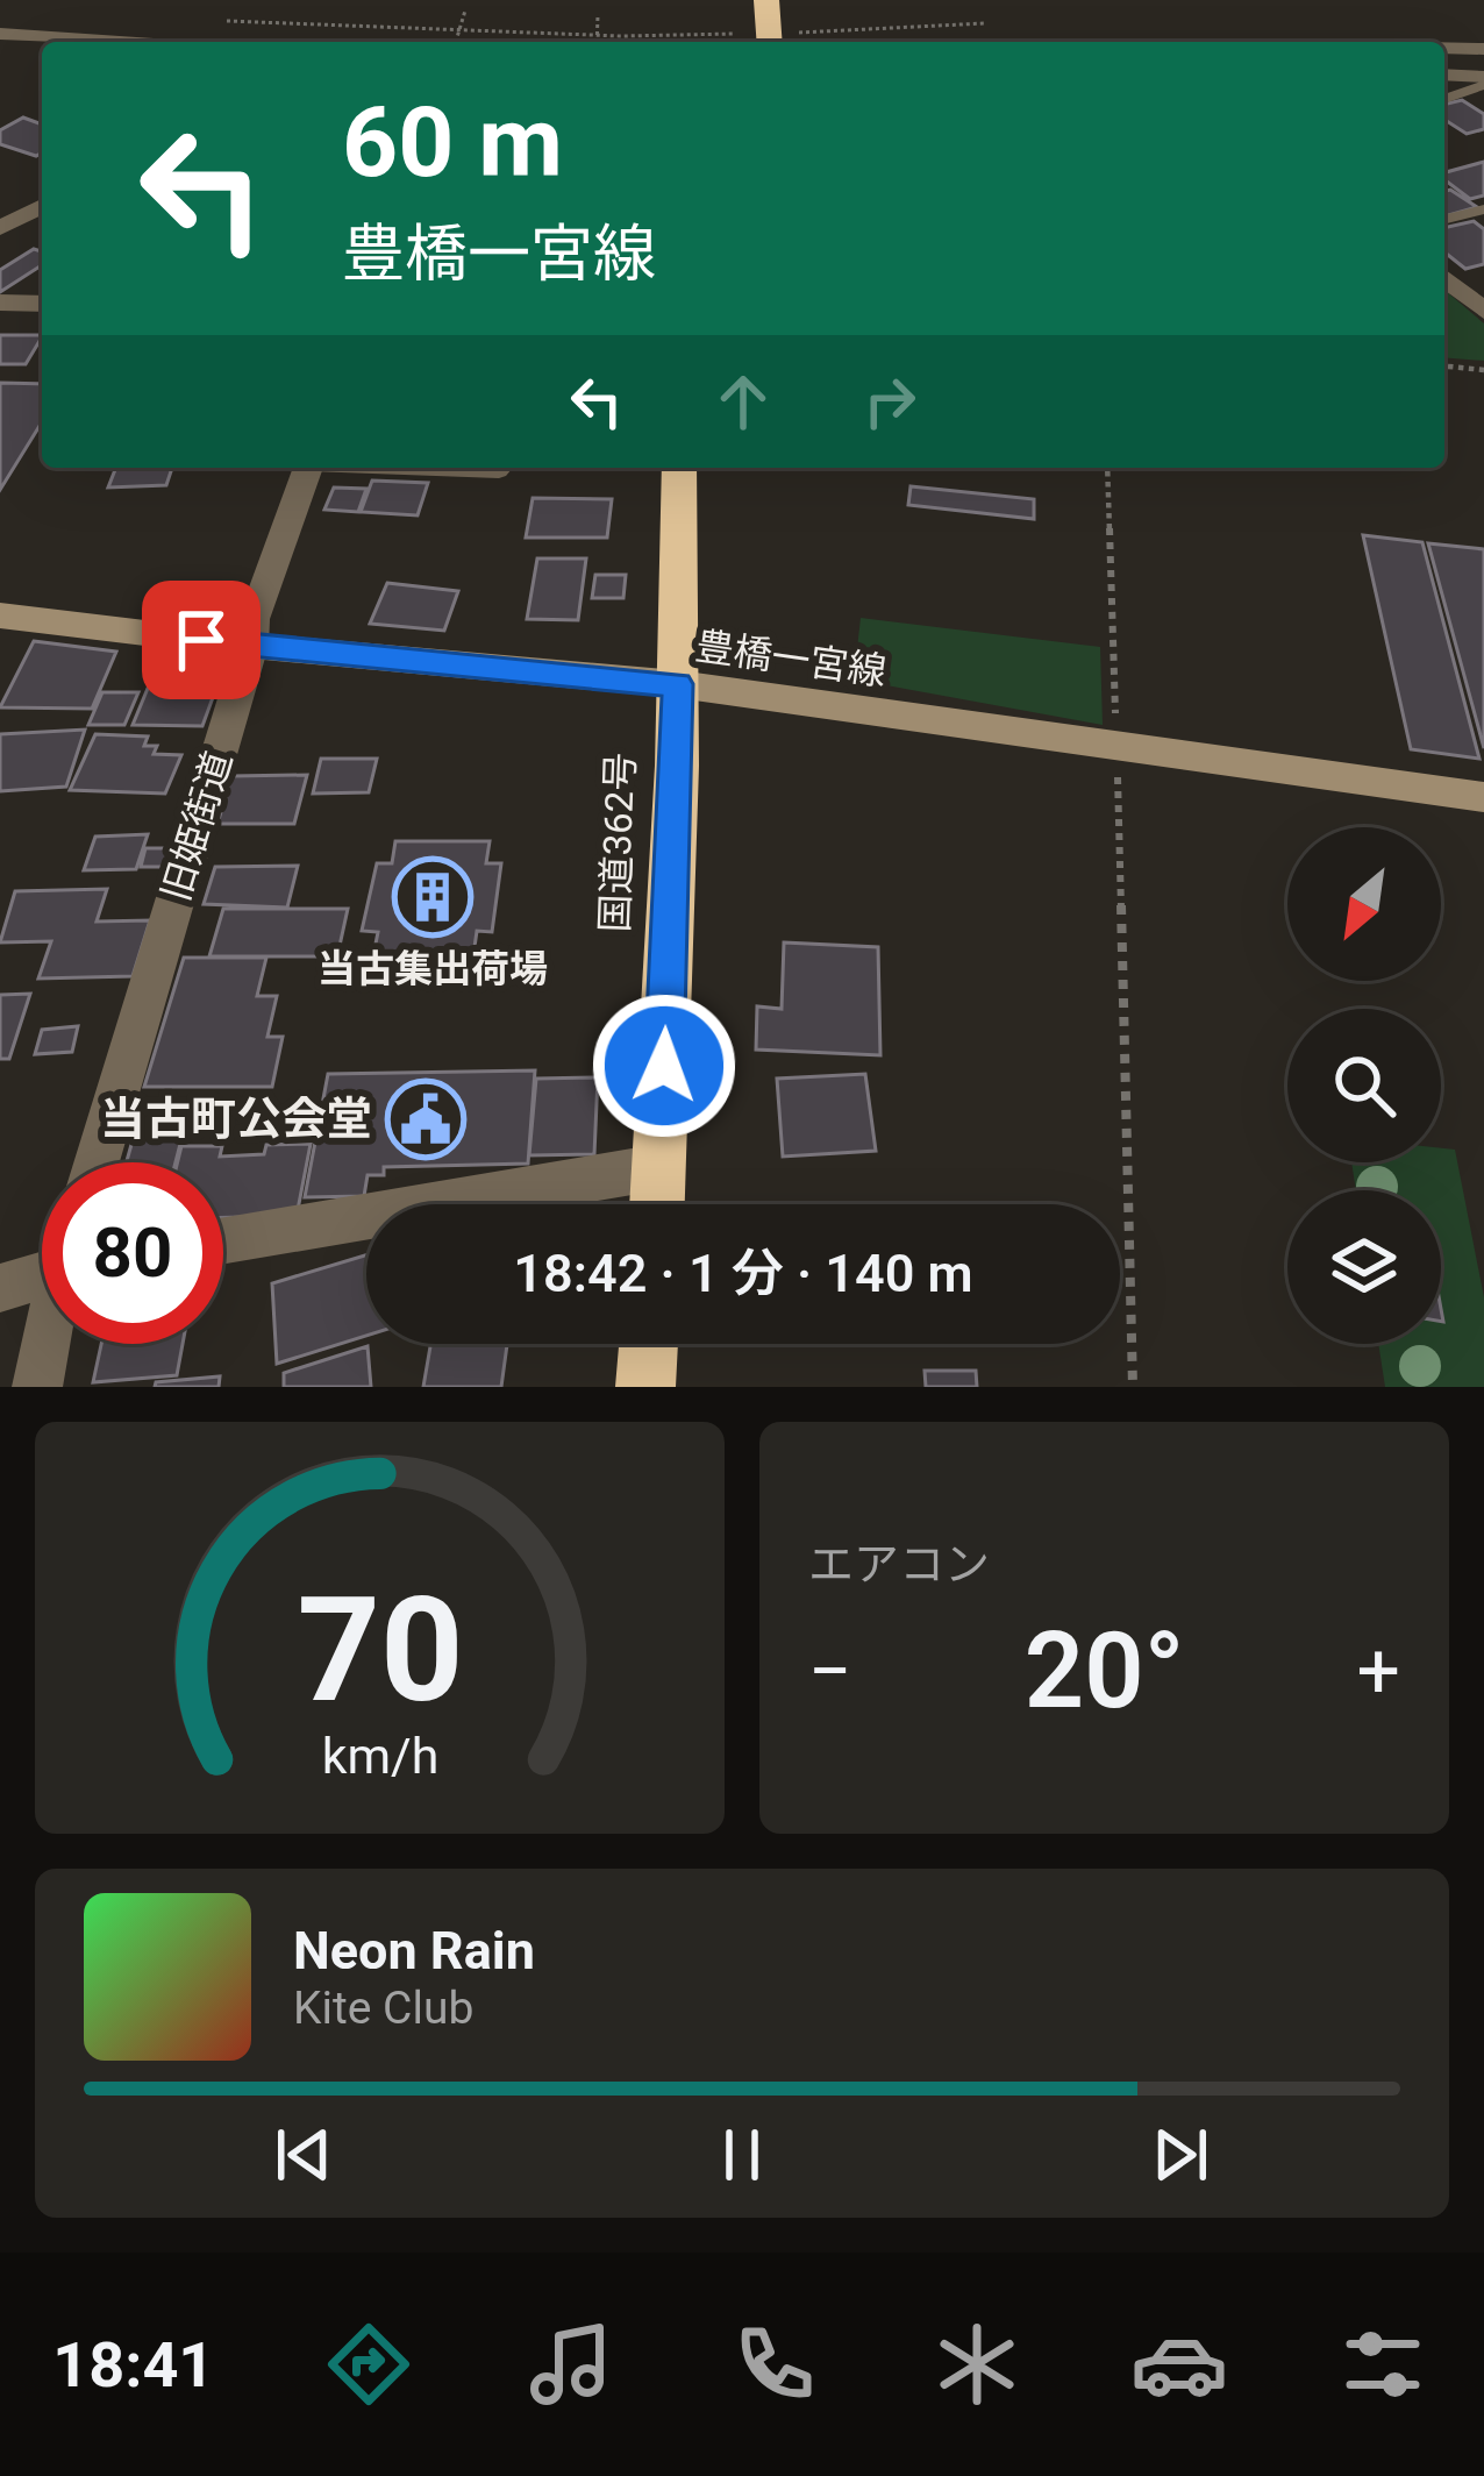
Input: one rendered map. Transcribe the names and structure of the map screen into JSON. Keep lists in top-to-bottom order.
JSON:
{
  "streets": {
    "highway": ["国道362号"],
    "main road": ["豊橋一宮線"],
    "street": ["旧姫街道"]
  },
  "crossings": [
    ["豊橋一宮線", "旧姫街道"],
    ["豊橋一宮線", "国道362号"]
  ],
  "places": {
    "building": ["当古集出荷場"],
    "public building": ["当古町公会堂"]
  },
  "north": "bottom left",
  "page": {
    "turn": ["60 m", "豊橋一宮線"],
    "limit": "80",
    "trip": "18:42 · 1 分 · 140 m",
    "tile": "エアコン",
    "heat": ["−", "20°", "+"],
    "song": ["Neon Rain", "Kite Club"],
    "tabs": "18:41",
    "gauge": ["70", "km/h"]
  }
}
